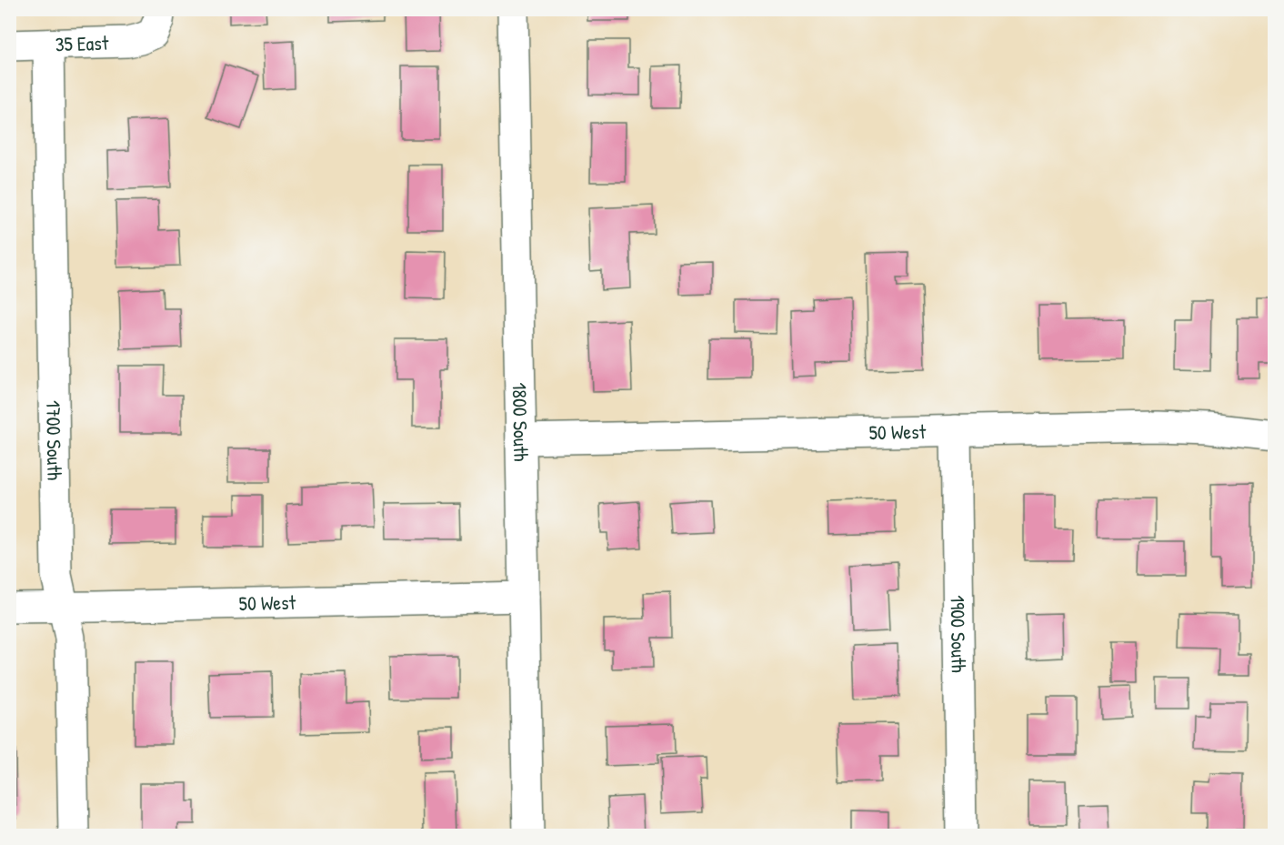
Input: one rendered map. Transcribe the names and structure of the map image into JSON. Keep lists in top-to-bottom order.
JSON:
{
  "streets": {
    "street": [
      "35 East",
      "1800 South",
      "50 West",
      "1700 South",
      "1900 South"
    ]
  },
  "crossings": [
    ["35 East", "1700 South"],
    ["1800 South", "50 West"],
    ["50 West", "1700 South"],
    ["50 West", "1900 South"]
  ]
}
